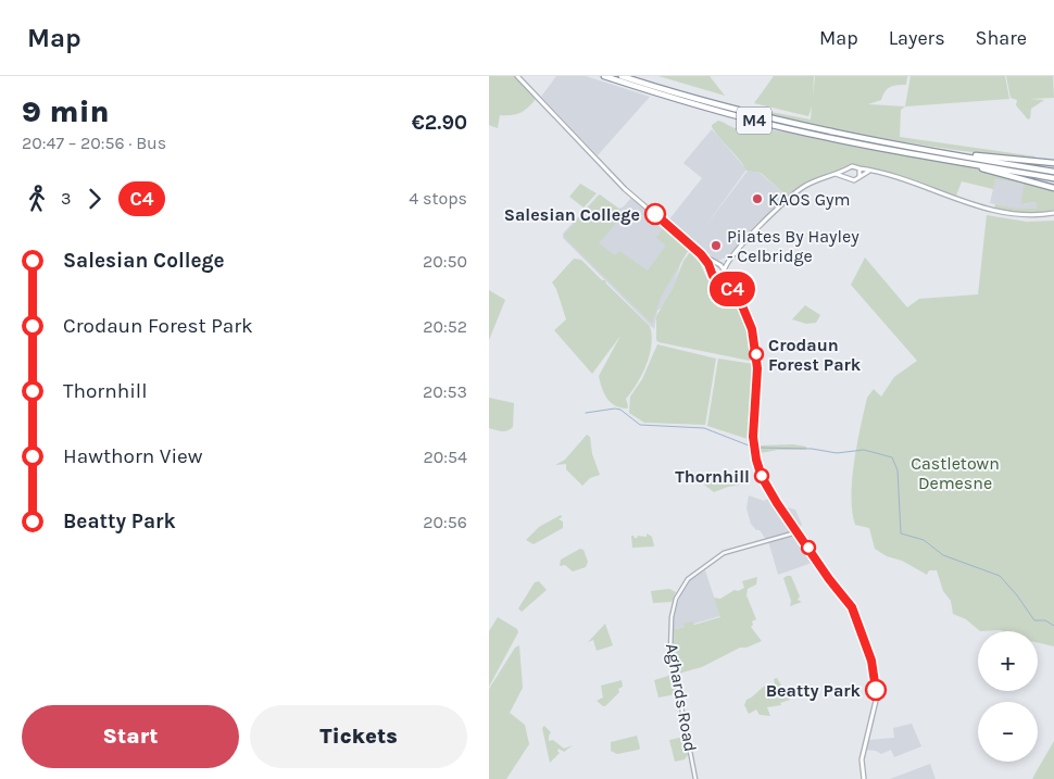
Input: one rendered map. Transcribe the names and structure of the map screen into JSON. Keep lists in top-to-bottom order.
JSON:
{
  "streets": {
    "highway": ["M4"],
    "street": ["Aghards Road"]
  },
  "parks": ["Castletown Demesne"],
  "places": [
    "KAOS Gym",
    "Salesian College",
    "Pilates By Hayley - Celbridge",
    "Crodaun Forest Park",
    "Thornhill",
    "Beatty Park"
  ],
  "lines": ["bus line C4"],
  "page": {
    "header": "Map",
    "nav": ["Map", "Layers", "Share"],
    "heading": ["9 min", "20:47 – 20:56 · Bus", "€2.90"],
    "on_map": "C4",
    "legs": ["3", "C4", "4 stops"],
    "list": [
      {
        "name": "Salesian College",
        "value": "20:50"
      },
      {
        "name": "Crodaun Forest Park",
        "value": "20:52"
      },
      {
        "name": "Thornhill",
        "value": "20:53"
      },
      {
        "name": "Hawthorn View",
        "value": "20:54"
      },
      {
        "name": "Beatty Park",
        "value": "20:56"
      }
    ],
    "map_buttons": ["+", "−"],
    "buttons": ["Start", "Tickets"]
  }
}
